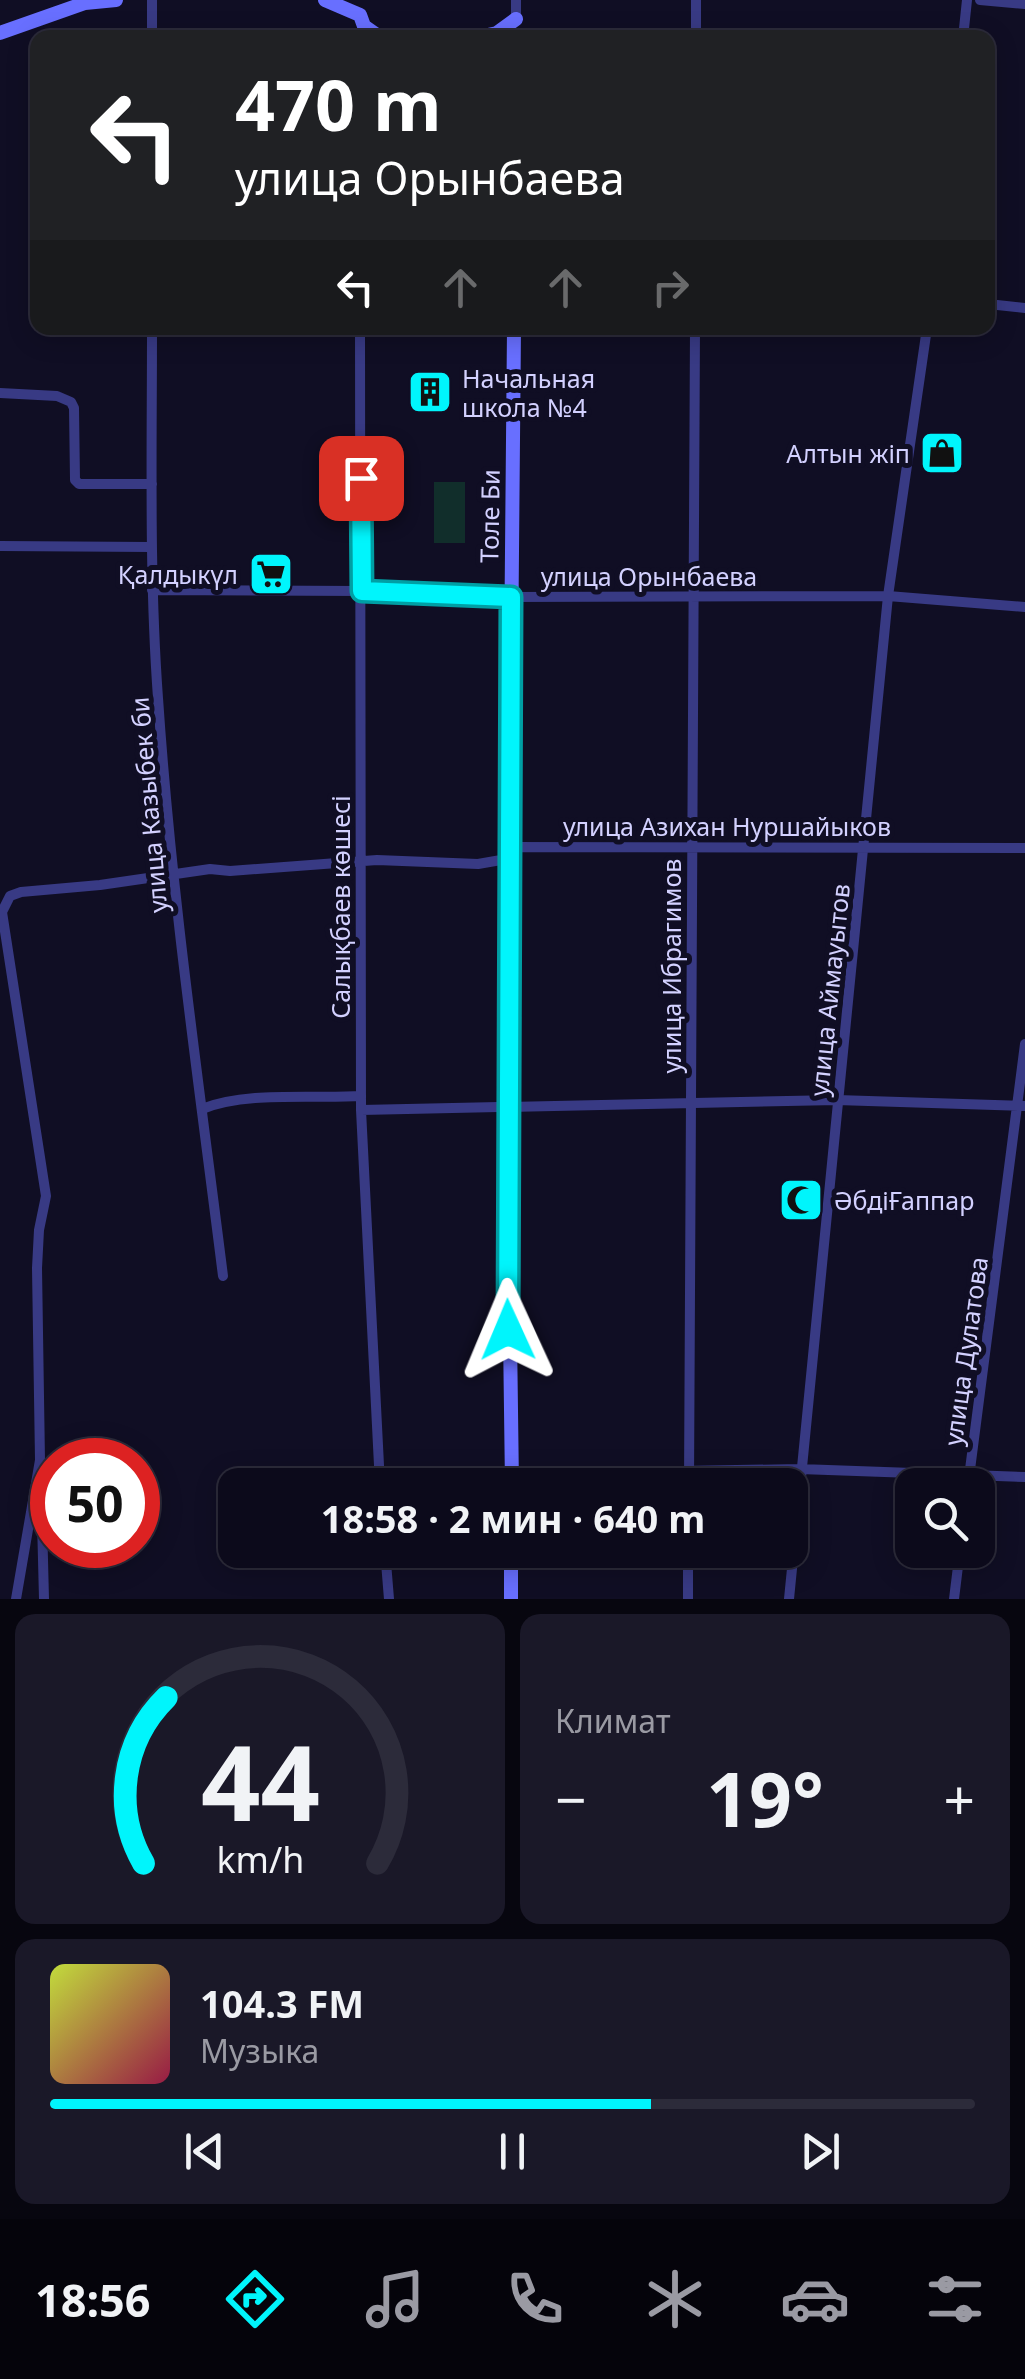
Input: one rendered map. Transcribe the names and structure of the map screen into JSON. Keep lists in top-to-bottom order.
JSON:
{
  "streets": {
    "main road": ["Толе Би"],
    "street": [
      "улица Орынбаева",
      "улица Казыбек би",
      "улица Азихан Нуршайыков",
      "Салықбаев көшесі",
      "улица Ибрагимов",
      "улица Аймауытов",
      "улица Дулатова"
    ]
  },
  "crossings": [
    ["Толе Би", "улица Орынбаева"],
    ["Толе Би", "улица Азихан Нуршайыков"],
    ["улица Орынбаева", "улица Казыбек би"],
    ["улица Орынбаева", "Салықбаев көшесі"],
    ["улица Орынбаева", "улица Ибрагимов"],
    ["улица Орынбаева", "улица Аймауытов"],
    ["улица Казыбек би", "улица Азихан Нуршайыков"],
    ["улица Азихан Нуршайыков", "Салықбаев көшесі"],
    ["улица Азихан Нуршайыков", "улица Ибрагимов"],
    ["улица Азихан Нуршайыков", "улица Аймауытов"]
  ],
  "places": {
    "building": ["Начальная школа №4"],
    "shop": ["Алтын жіп"],
    "supermarket": ["Қалдыкүл"],
    "mosque": ["ӘбдіҒаппар"]
  },
  "page": {
    "turn": ["470 m", "улица Орынбаева"],
    "limit": "50",
    "trip": "18:58 · 2 мин · 640 m",
    "tile": "Климат",
    "heat": ["−", "19°", "+"],
    "song": ["104.3 FM", "Музыка"],
    "tabs": "18:56",
    "gauge": ["44", "km/h"]
  }
}
